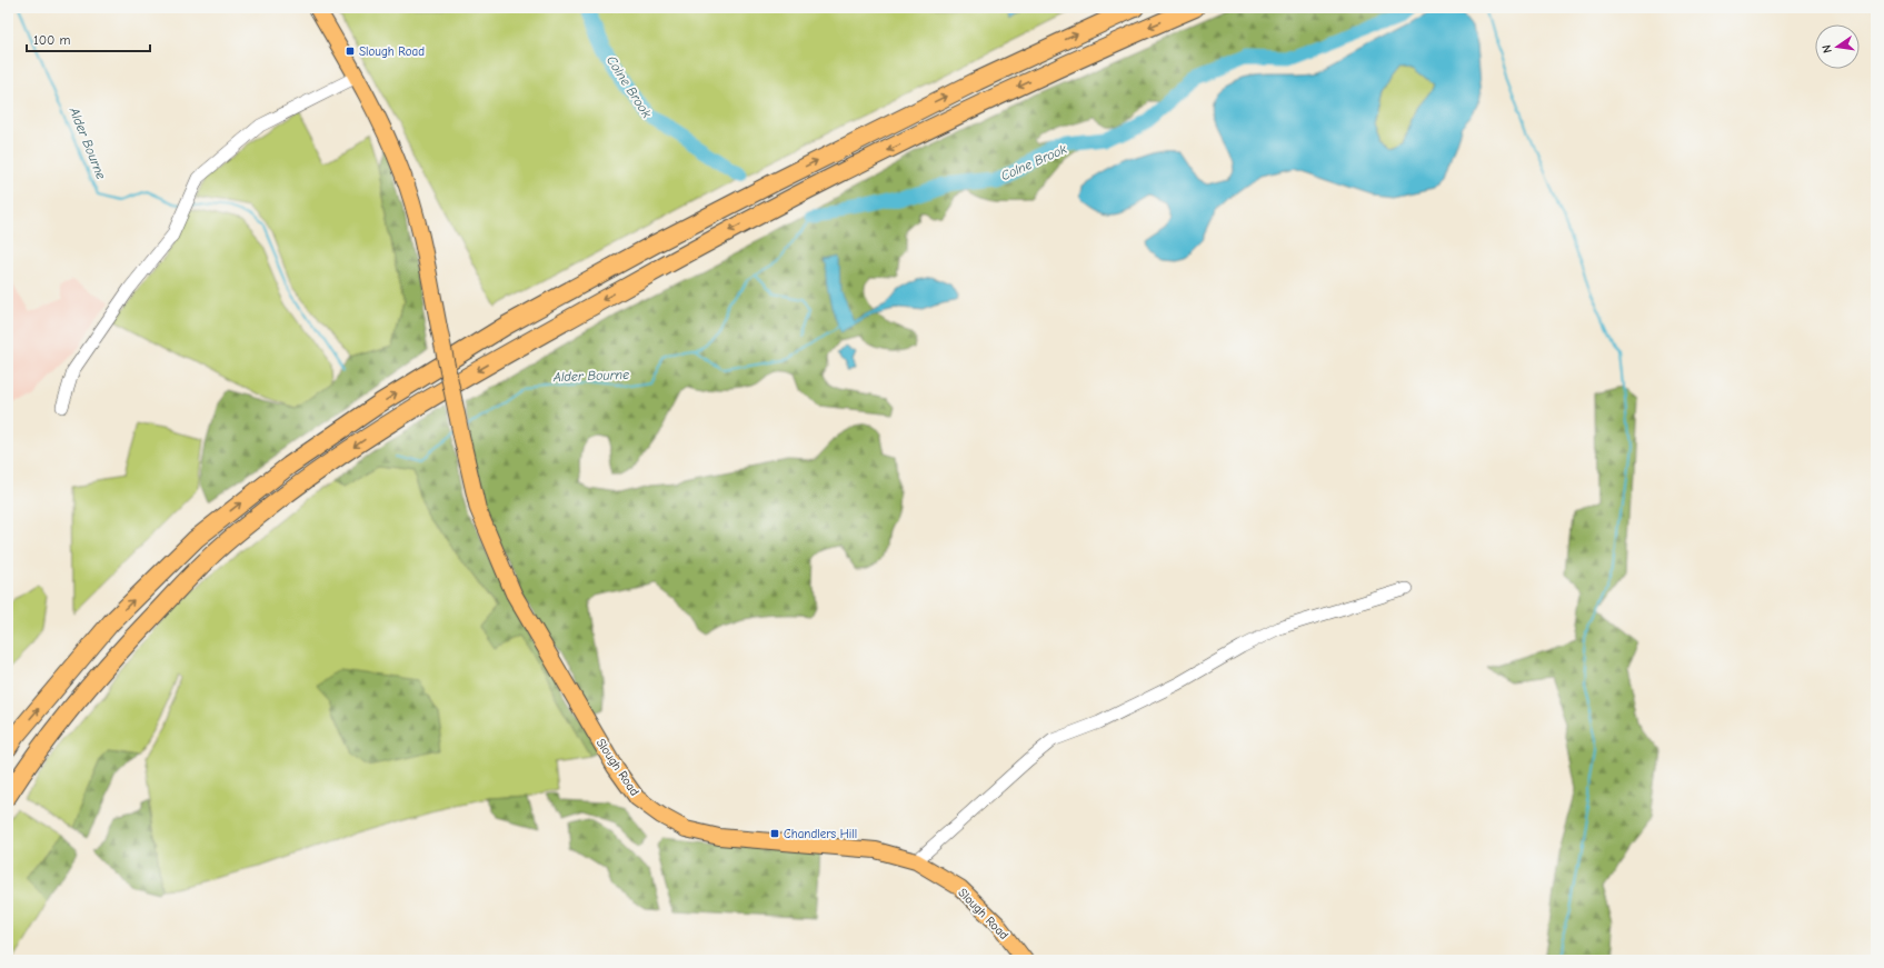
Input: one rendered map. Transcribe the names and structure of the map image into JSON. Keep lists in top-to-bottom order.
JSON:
{
  "streets": {
    "main road": ["Slough Road"]
  },
  "water": ["Colne Brook", "Alder Bourne"],
  "places": {
    "transit": ["Slough Road", "Chandlers Hill"]
  },
  "scale_bar": "100 m",
  "north": "left"
}
